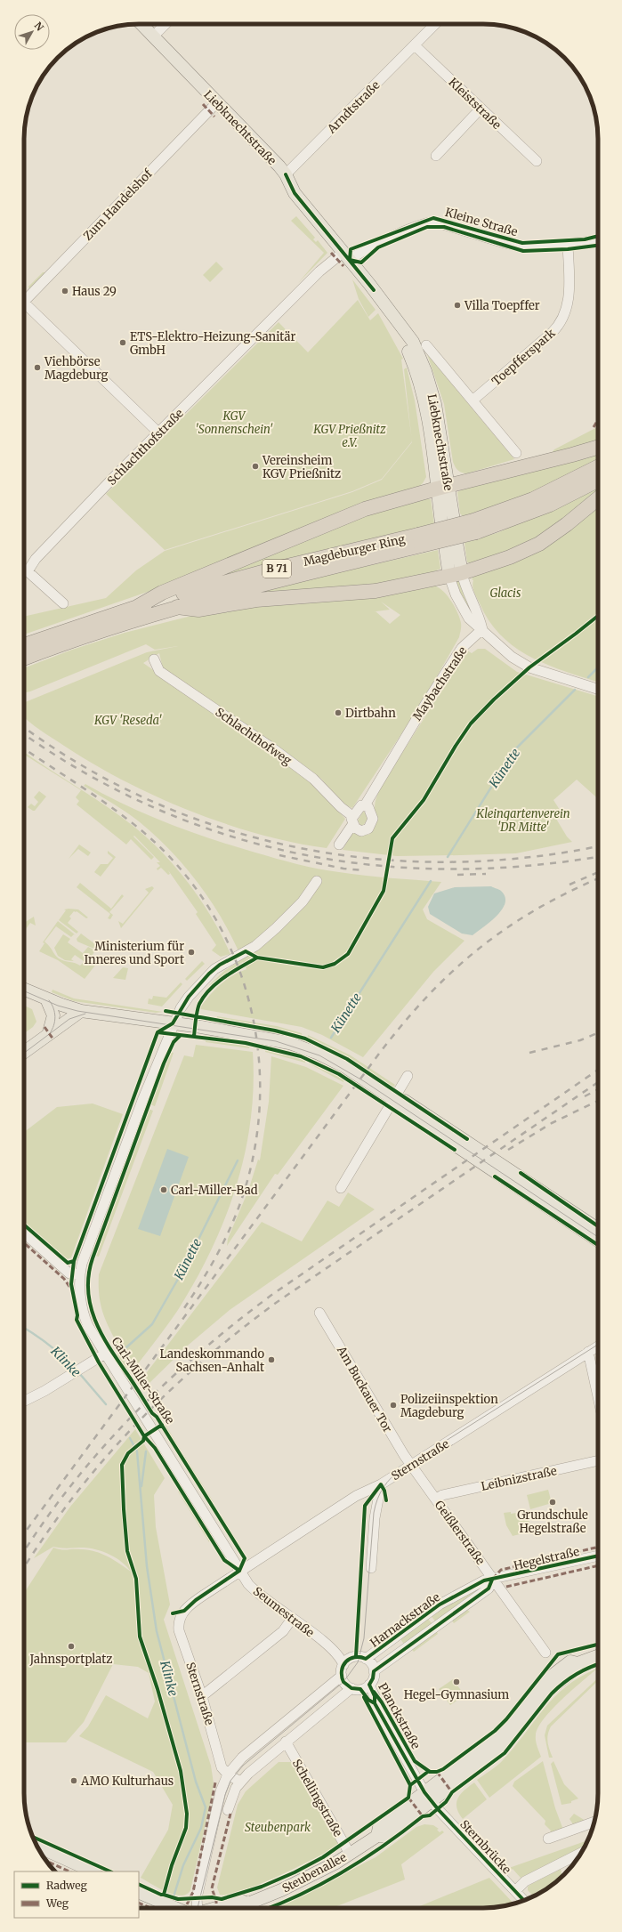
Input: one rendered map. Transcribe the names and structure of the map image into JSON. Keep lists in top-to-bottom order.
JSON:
{
  "streets": {
    "highway": ["Magdeburger Ring", "B 71"],
    "main road": ["Liebknechtstraße", "Steubenallee"],
    "street": [
      "Kleiststraße",
      "Arndtstraße",
      "Zum Handelshof",
      "Kleine Straße",
      "Toepfferspark",
      "Schlachthofstraße",
      "Maybachstraße",
      "Schlachthofweg",
      "Carl-Miller-Straße",
      "Am Buckauer Tor",
      "Sternstraße",
      "Leibnizstraße",
      "Geißlerstraße",
      "Hegelstraße",
      "Seumestraße",
      "Harnackstraße",
      "Planckstraße",
      "Schellingstraße",
      "Sternbrücke"
    ]
  },
  "crossings": [
    ["Kleiststraße", "Arndtstraße"],
    ["Arndtstraße", "Liebknechtstraße"],
    ["Liebknechtstraße", "Zum Handelshof"],
    ["Liebknechtstraße", "Kleine Straße"],
    ["Liebknechtstraße", "Schlachthofstraße"],
    ["Kleine Straße", "Toepfferspark"],
    ["Kleine Straße", "Schlachthofstraße"],
    ["Maybachstraße", "Schlachthofweg"],
    ["Carl-Miller-Straße", "Sternstraße"],
    ["Carl-Miller-Straße", "Seumestraße"],
    ["Am Buckauer Tor", "Sternstraße"],
    ["Am Buckauer Tor", "Geißlerstraße"],
    ["Sternstraße", "Geißlerstraße"],
    ["Sternstraße", "Seumestraße"],
    ["Leibnizstraße", "Geißlerstraße"],
    ["Geißlerstraße", "Hegelstraße"],
    ["Geißlerstraße", "Harnackstraße"],
    ["Hegelstraße", "Harnackstraße"],
    ["Seumestraße", "Harnackstraße"],
    ["Seumestraße", "Planckstraße"],
    ["Harnackstraße", "Planckstraße"],
    ["Planckstraße", "Sternbrücke"],
    ["Planckstraße", "Steubenallee"],
    ["Schellingstraße", "Steubenallee"],
    ["Sternbrücke", "Steubenallee"]
  ],
  "water": ["Künette", "Klinke"],
  "parks": [
    "KGV 'Sonnenschein'",
    "KGV Prießnitz e.V.",
    "Glacis",
    "KGV 'Reseda'",
    "Kleingartenverein 'DR Mitte'",
    "Steubenpark"
  ],
  "places": [
    "Haus 29",
    "Villa Toepffer",
    "ETS-Elektro-Heizung-Sanitär GmbH",
    "Viehbörse Magdeburg",
    "Vereinsheim KGV Prießnitz",
    "Dirtbahn",
    "Ministerium für Inneres und Sport",
    "Carl-Miller-Bad",
    "Landeskommando Sachsen-Anhalt",
    "Polizeiinspektion Magdeburg",
    "Grundschule Hegelstraße",
    "Jahnsportplatz",
    "Hegel-Gymnasium",
    "AMO Kulturhaus"
  ],
  "legend": ["Radweg", "Weg"],
  "north": "top right"
}
